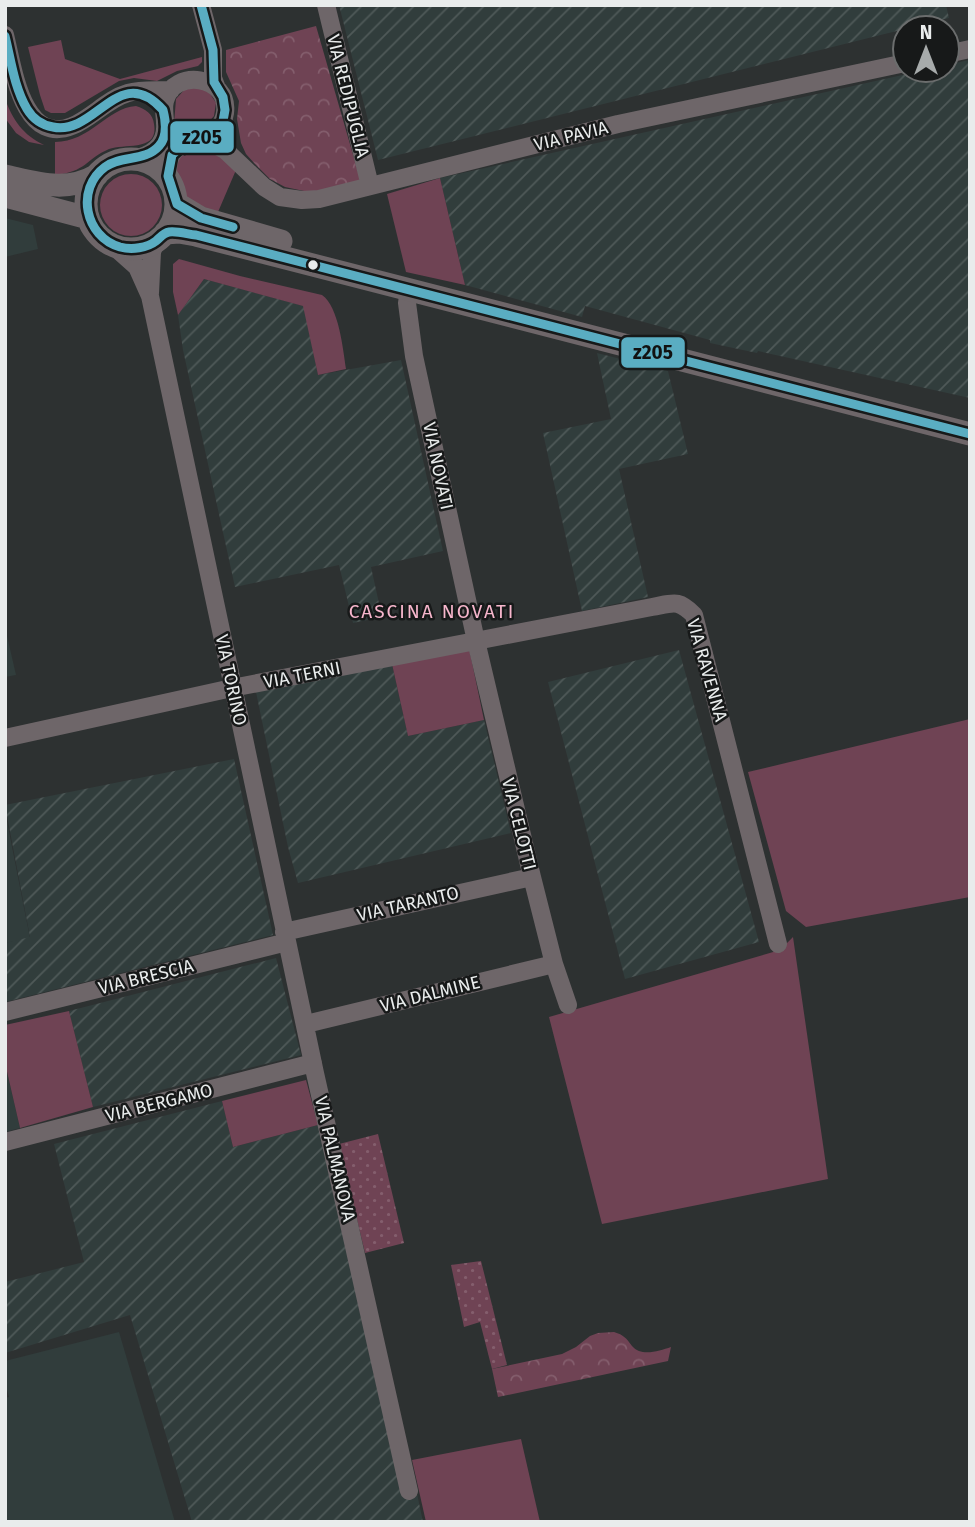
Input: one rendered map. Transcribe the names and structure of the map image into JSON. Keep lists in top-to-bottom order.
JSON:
{
  "streets": {
    "street": [
      "VIA REDIPUGLIA",
      "VIA PAVIA",
      "VIA NOVATI",
      "VIA RAVENNA",
      "VIA TERNI",
      "VIA TORINO",
      "VIA CELOTTI",
      "VIA TARANTO",
      "VIA BRESCIA",
      "VIA DALMINE",
      "VIA BERGAMO",
      "VIA PALMANOVA"
    ]
  },
  "crossings": [
    ["VIA REDIPUGLIA", "VIA PAVIA"],
    ["VIA NOVATI", "VIA RAVENNA"],
    ["VIA NOVATI", "VIA TERNI"],
    ["VIA NOVATI", "VIA CELOTTI"],
    ["VIA RAVENNA", "VIA TERNI"],
    ["VIA RAVENNA", "VIA CELOTTI"],
    ["VIA TERNI", "VIA TORINO"],
    ["VIA TERNI", "VIA CELOTTI"],
    ["VIA TORINO", "VIA TARANTO"],
    ["VIA TORINO", "VIA BRESCIA"],
    ["VIA TORINO", "VIA DALMINE"],
    ["VIA TORINO", "VIA BERGAMO"],
    ["VIA TORINO", "VIA PALMANOVA"],
    ["VIA CELOTTI", "VIA TARANTO"],
    ["VIA CELOTTI", "VIA DALMINE"],
    ["VIA TARANTO", "VIA BRESCIA"],
    ["VIA BERGAMO", "VIA PALMANOVA"]
  ],
  "districts": ["CASCINA NOVATI"],
  "lines": ["transit line z205"],
  "north": "top"
}
